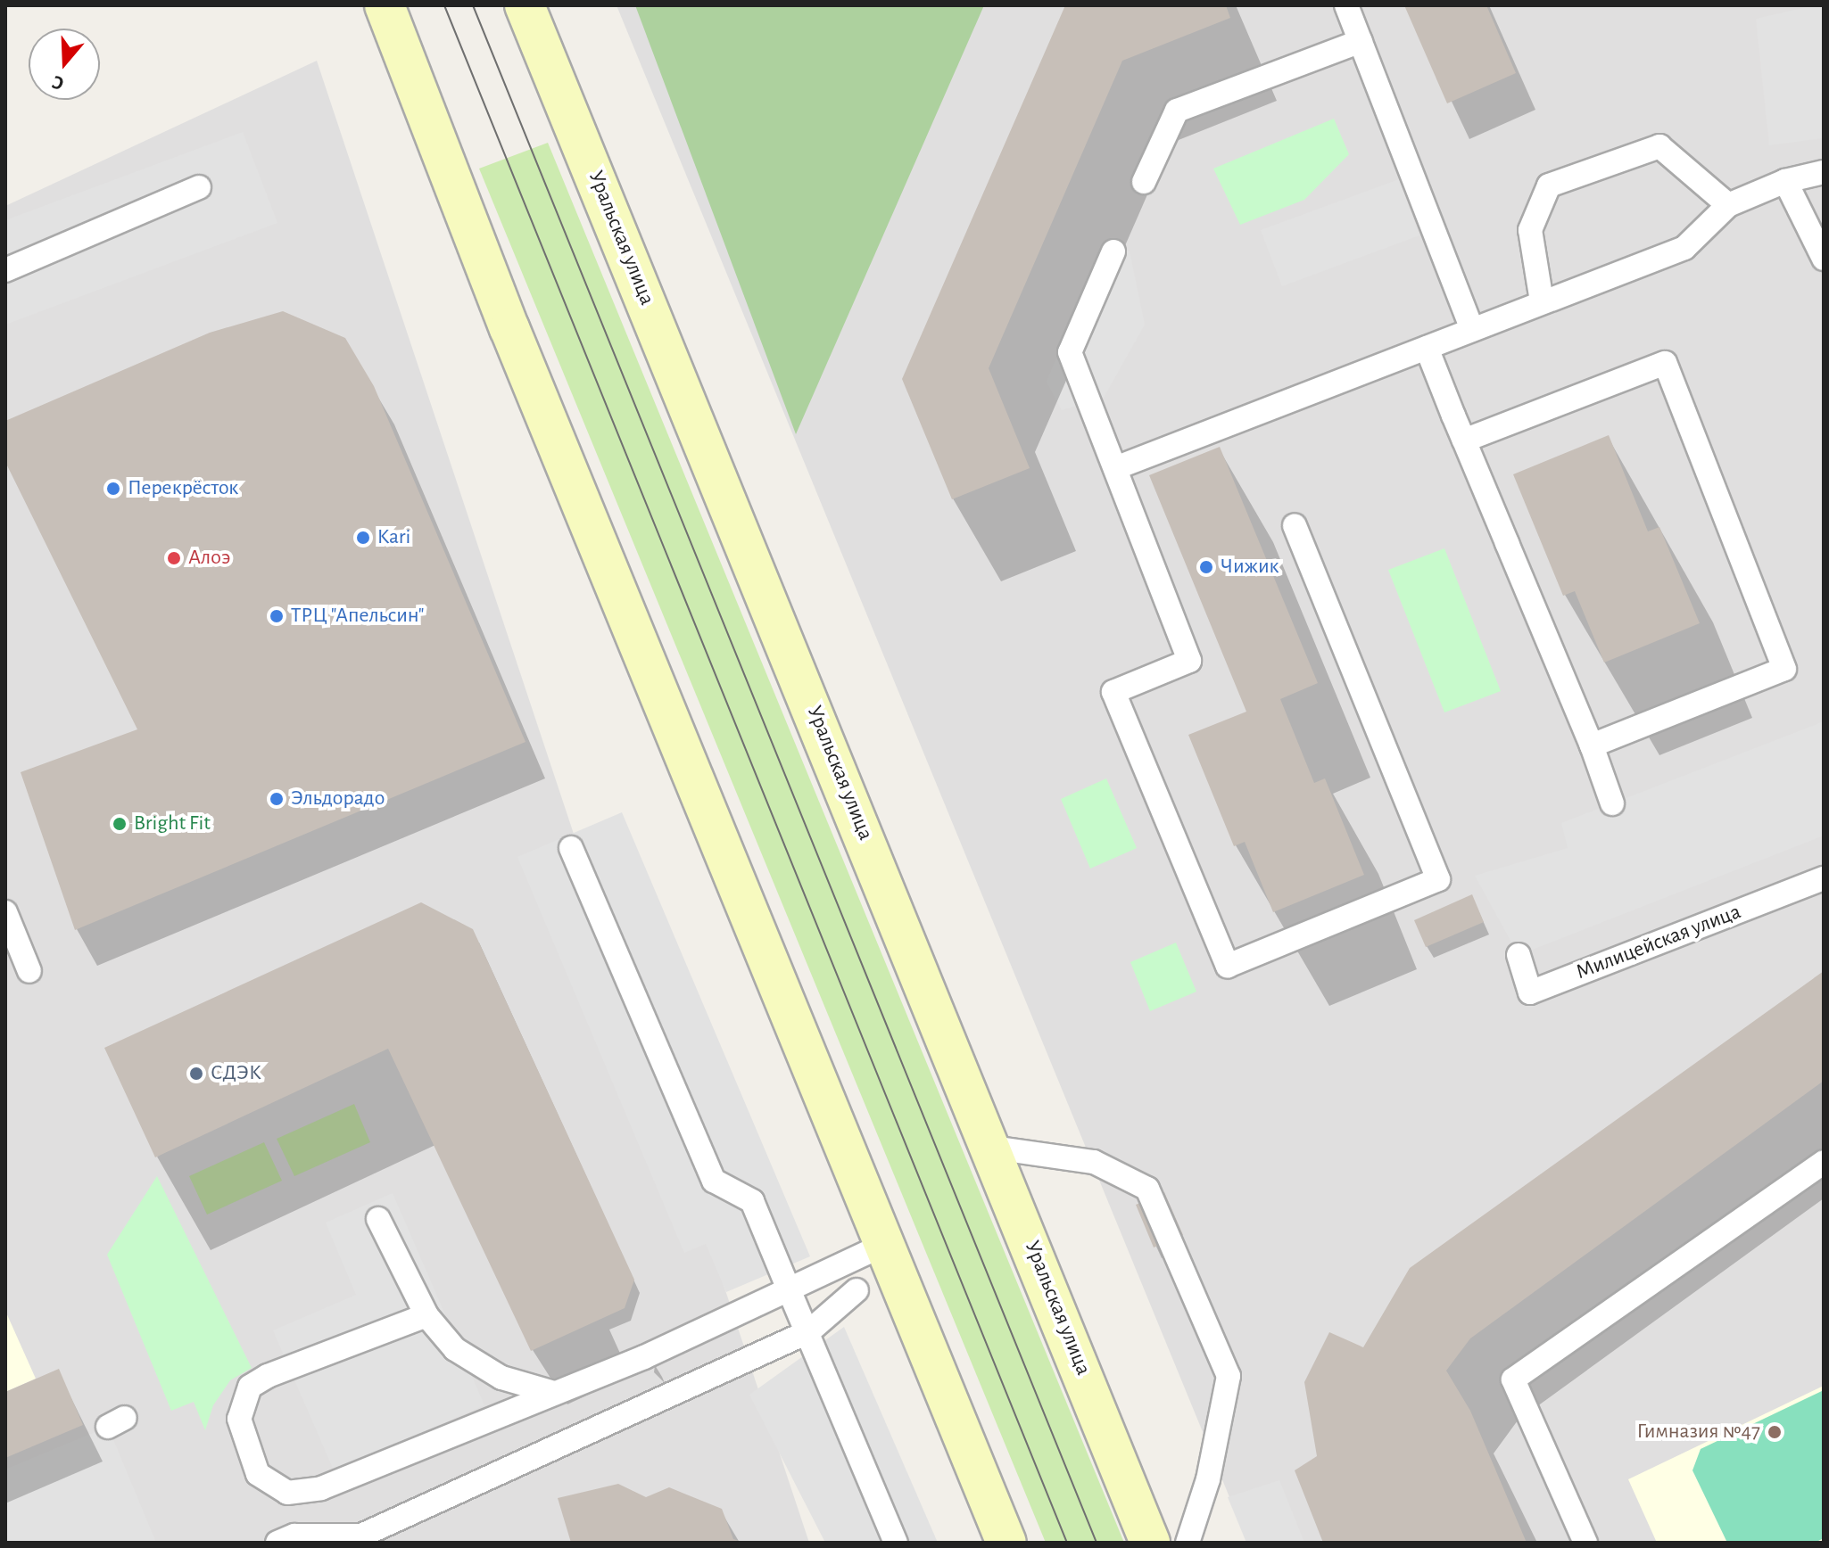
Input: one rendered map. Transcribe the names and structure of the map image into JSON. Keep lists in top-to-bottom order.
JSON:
{
  "streets": {
    "main road": ["Уральская улица"],
    "lane": ["Милицейская улица"]
  },
  "places": [
    "Перекрёсток",
    "Kari",
    "Алоэ",
    "Чижик",
    "ТРЦ \"Апельсин\"",
    "Эльдорадо",
    "Bright Fit",
    "СДЭК",
    "Гимназия №47"
  ],
  "north": "bottom"
}
